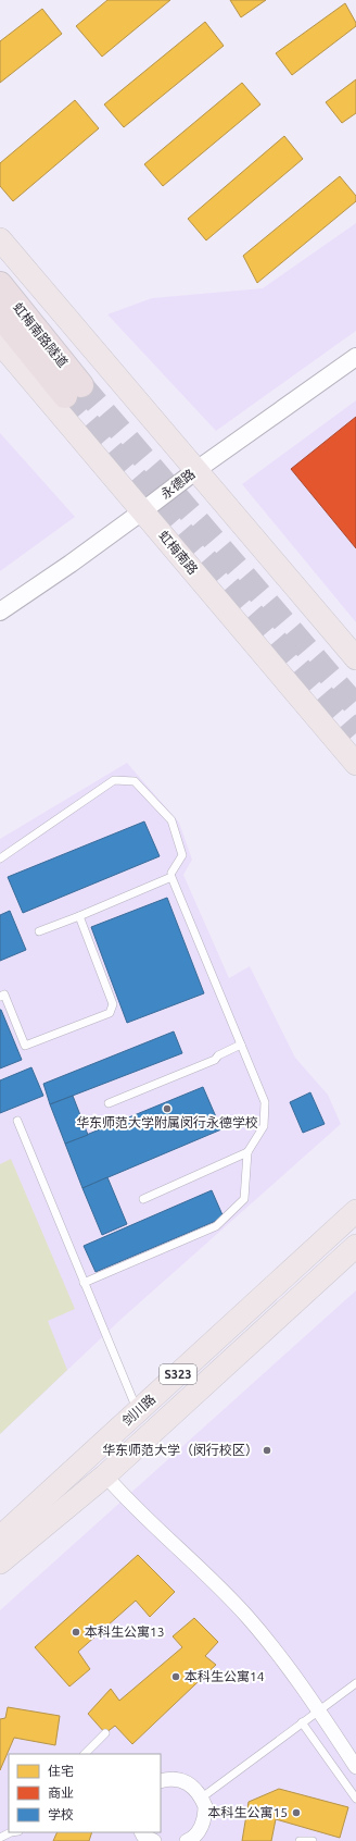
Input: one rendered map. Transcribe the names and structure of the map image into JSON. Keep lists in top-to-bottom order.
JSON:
{
  "streets": {
    "highway": ["虹梅南路隧道"],
    "main road": ["虹梅南路", "S323", "剑川路"],
    "street": ["永德路"]
  },
  "crossings": [
    ["永德路", "虹梅南路"]
  ],
  "places": [
    "华东师范大学附属闵行永德学校",
    "华东师范大学（闵行校区）",
    "本科生公寓13",
    "本科生公寓14",
    "本科生公寓15"
  ],
  "legend": ["住宅", "商业", "学校"]
}
